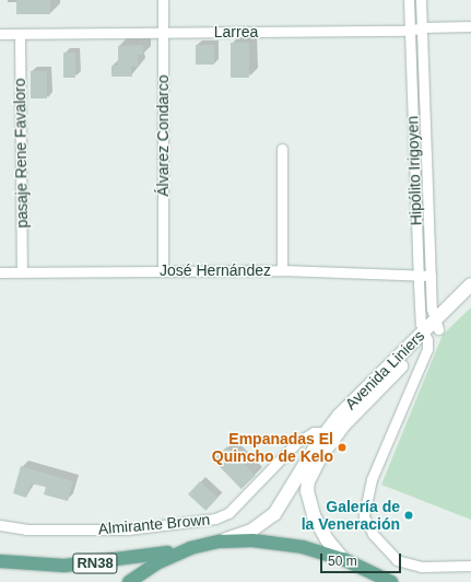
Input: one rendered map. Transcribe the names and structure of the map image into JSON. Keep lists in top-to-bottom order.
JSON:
{
  "streets": {
    "main road": ["Avenida Liniers", "RN38"],
    "street": [
      "Larrea",
      "Álvarez Condarco",
      "pasaje Rene Favaloro",
      "Hipólito Irigoyen",
      "José Hernández",
      "Almirante Brown"
    ]
  },
  "crossings": [
    ["Larrea", "Álvarez Condarco"],
    ["Larrea", "pasaje Rene Favaloro"],
    ["Larrea", "Hipólito Irigoyen"],
    ["Álvarez Condarco", "José Hernández"],
    ["pasaje Rene Favaloro", "José Hernández"],
    ["Hipólito Irigoyen", "José Hernández"],
    ["Hipólito Irigoyen", "Avenida Liniers"],
    ["Avenida Liniers", "Almirante Brown"]
  ],
  "places": ["Empanadas El Quincho de Kelo", "Galería de la Veneración"],
  "scale_bar": "50 m"
}
